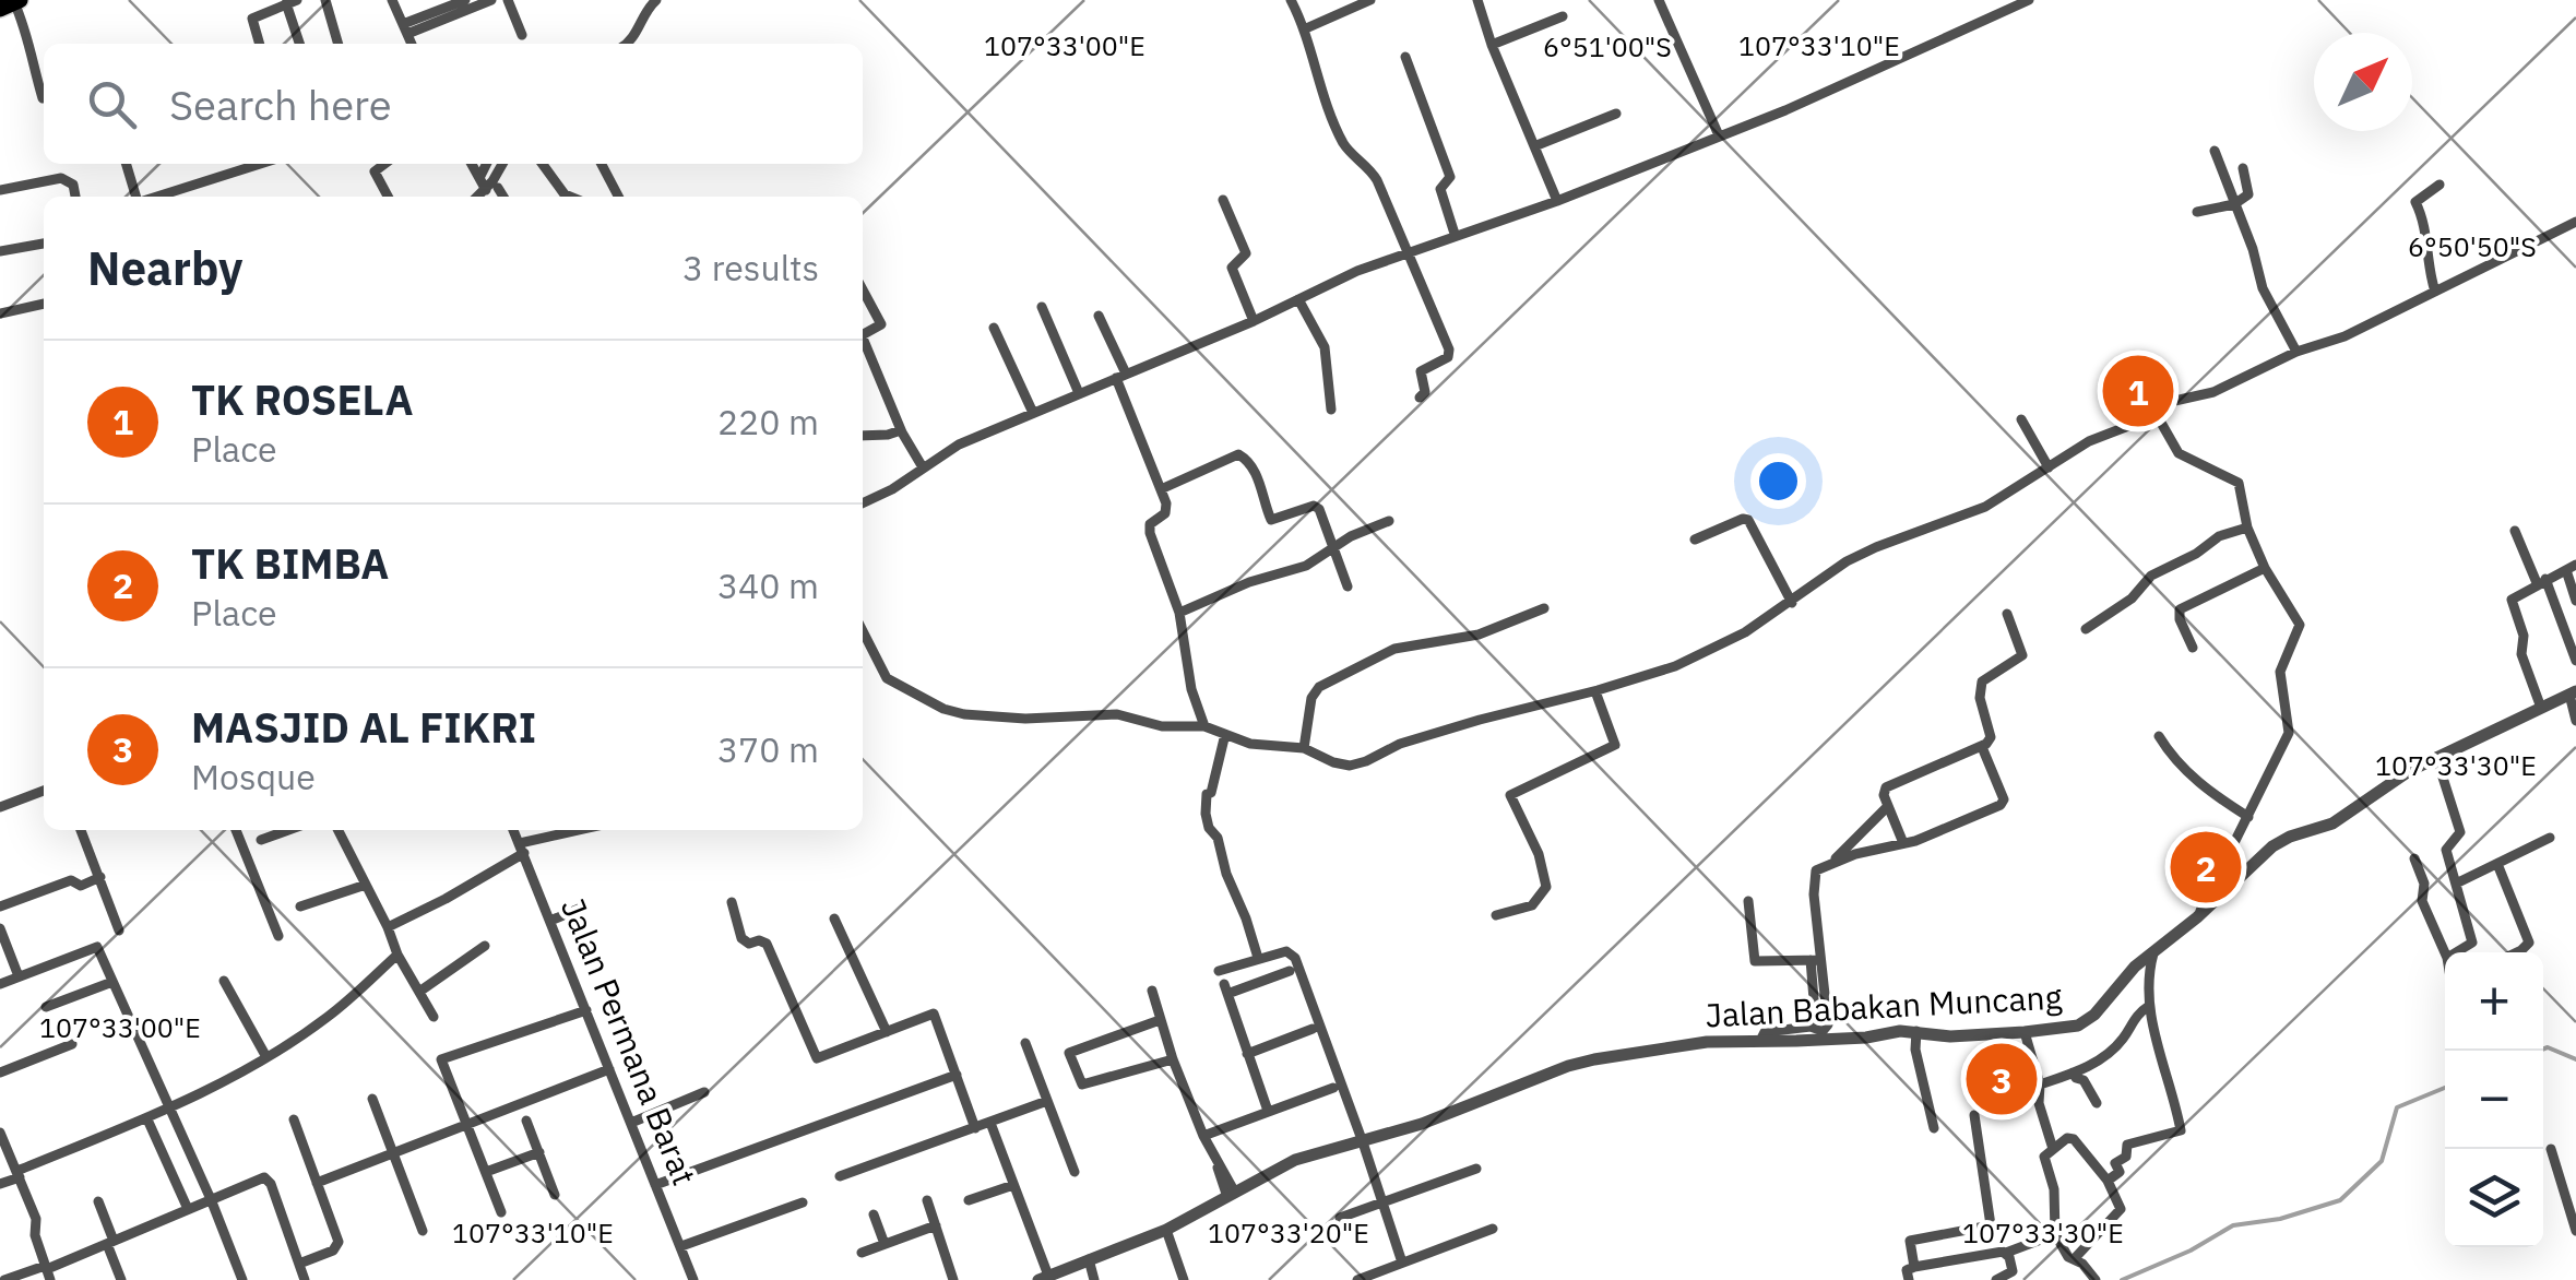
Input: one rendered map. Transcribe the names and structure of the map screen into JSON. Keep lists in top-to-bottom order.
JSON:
{
  "streets": {
    "street": ["Jalan Babakan Muncang", "Jalan Permana Barat"]
  },
  "north": "top right",
  "page": {
    "search": "Search here",
    "heading": ["Nearby", "3 results"],
    "list": [
      {
        "mark": "1",
        "name": "TK ROSELA",
        "note": "Place",
        "value": "220 m"
      },
      {
        "mark": "2",
        "name": "TK BIMBA",
        "note": "Place",
        "value": "340 m"
      },
      {
        "mark": "3",
        "name": "MASJID AL FIKRI",
        "note": "Mosque",
        "value": "370 m"
      }
    ],
    "pins": ["1", "2", "3"],
    "map_buttons": ["+", "−"]
  },
  "coordinates": [
    "107°33'00\"E",
    "107°33'10\"E",
    "6°51'00\"S",
    "6°50'50\"S",
    "107°33'30\"E",
    "107°33'20\"E"
  ]
}
